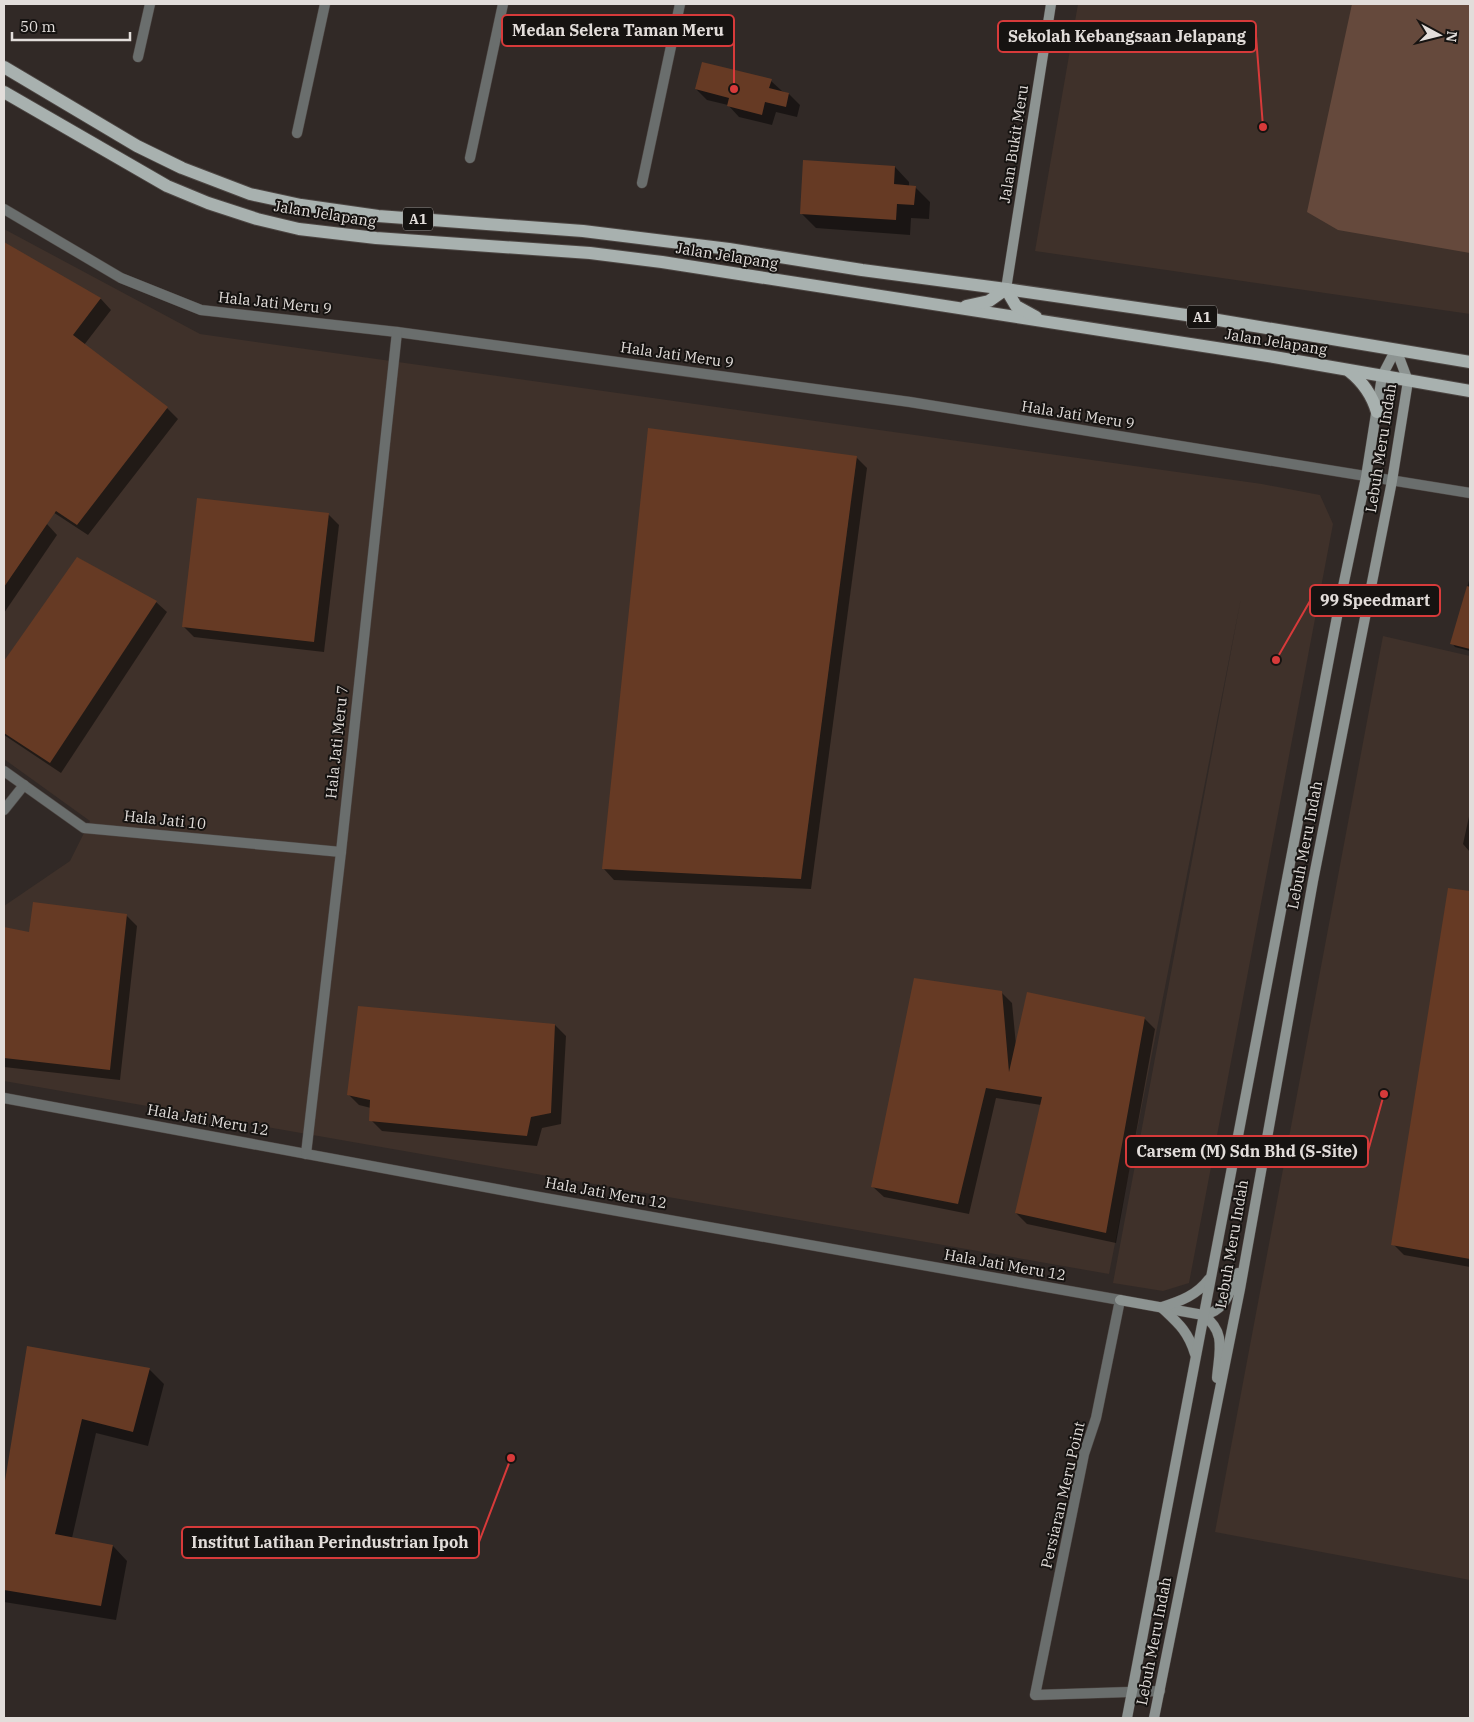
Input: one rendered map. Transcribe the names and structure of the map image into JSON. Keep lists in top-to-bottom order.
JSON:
{
  "streets": {
    "main road": [
      "Jalan Bukit Meru",
      "Jalan Jelapang",
      "A1",
      "Lebuh Meru Indah",
      "Hala Jati Meru 12"
    ],
    "street": [
      "Hala Jati Meru 9",
      "Hala Jati Meru 7",
      "Hala Jati 10",
      "Persiaran Meru Point"
    ]
  },
  "crossings": [
    ["Jalan Bukit Meru", "Jalan Jelapang"],
    ["Jalan Jelapang", "Lebuh Meru Indah"],
    ["Hala Jati Meru 9", "Lebuh Meru Indah"],
    ["Hala Jati Meru 9", "Hala Jati Meru 7"],
    ["Lebuh Meru Indah", "Hala Jati Meru 12"],
    ["Lebuh Meru Indah", "Persiaran Meru Point"],
    ["Hala Jati Meru 7", "Hala Jati 10"],
    ["Hala Jati Meru 7", "Hala Jati Meru 12"],
    ["Hala Jati Meru 12", "Persiaran Meru Point"]
  ],
  "places": [
    "Medan Selera Taman Meru",
    "Sekolah Kebangsaan Jelapang",
    "99 Speedmart",
    "Carsem (M) Sdn Bhd (S-Site)",
    "Institut Latihan Perindustrian Ipoh"
  ],
  "scale_bar": "50 m",
  "north": "right"
}
